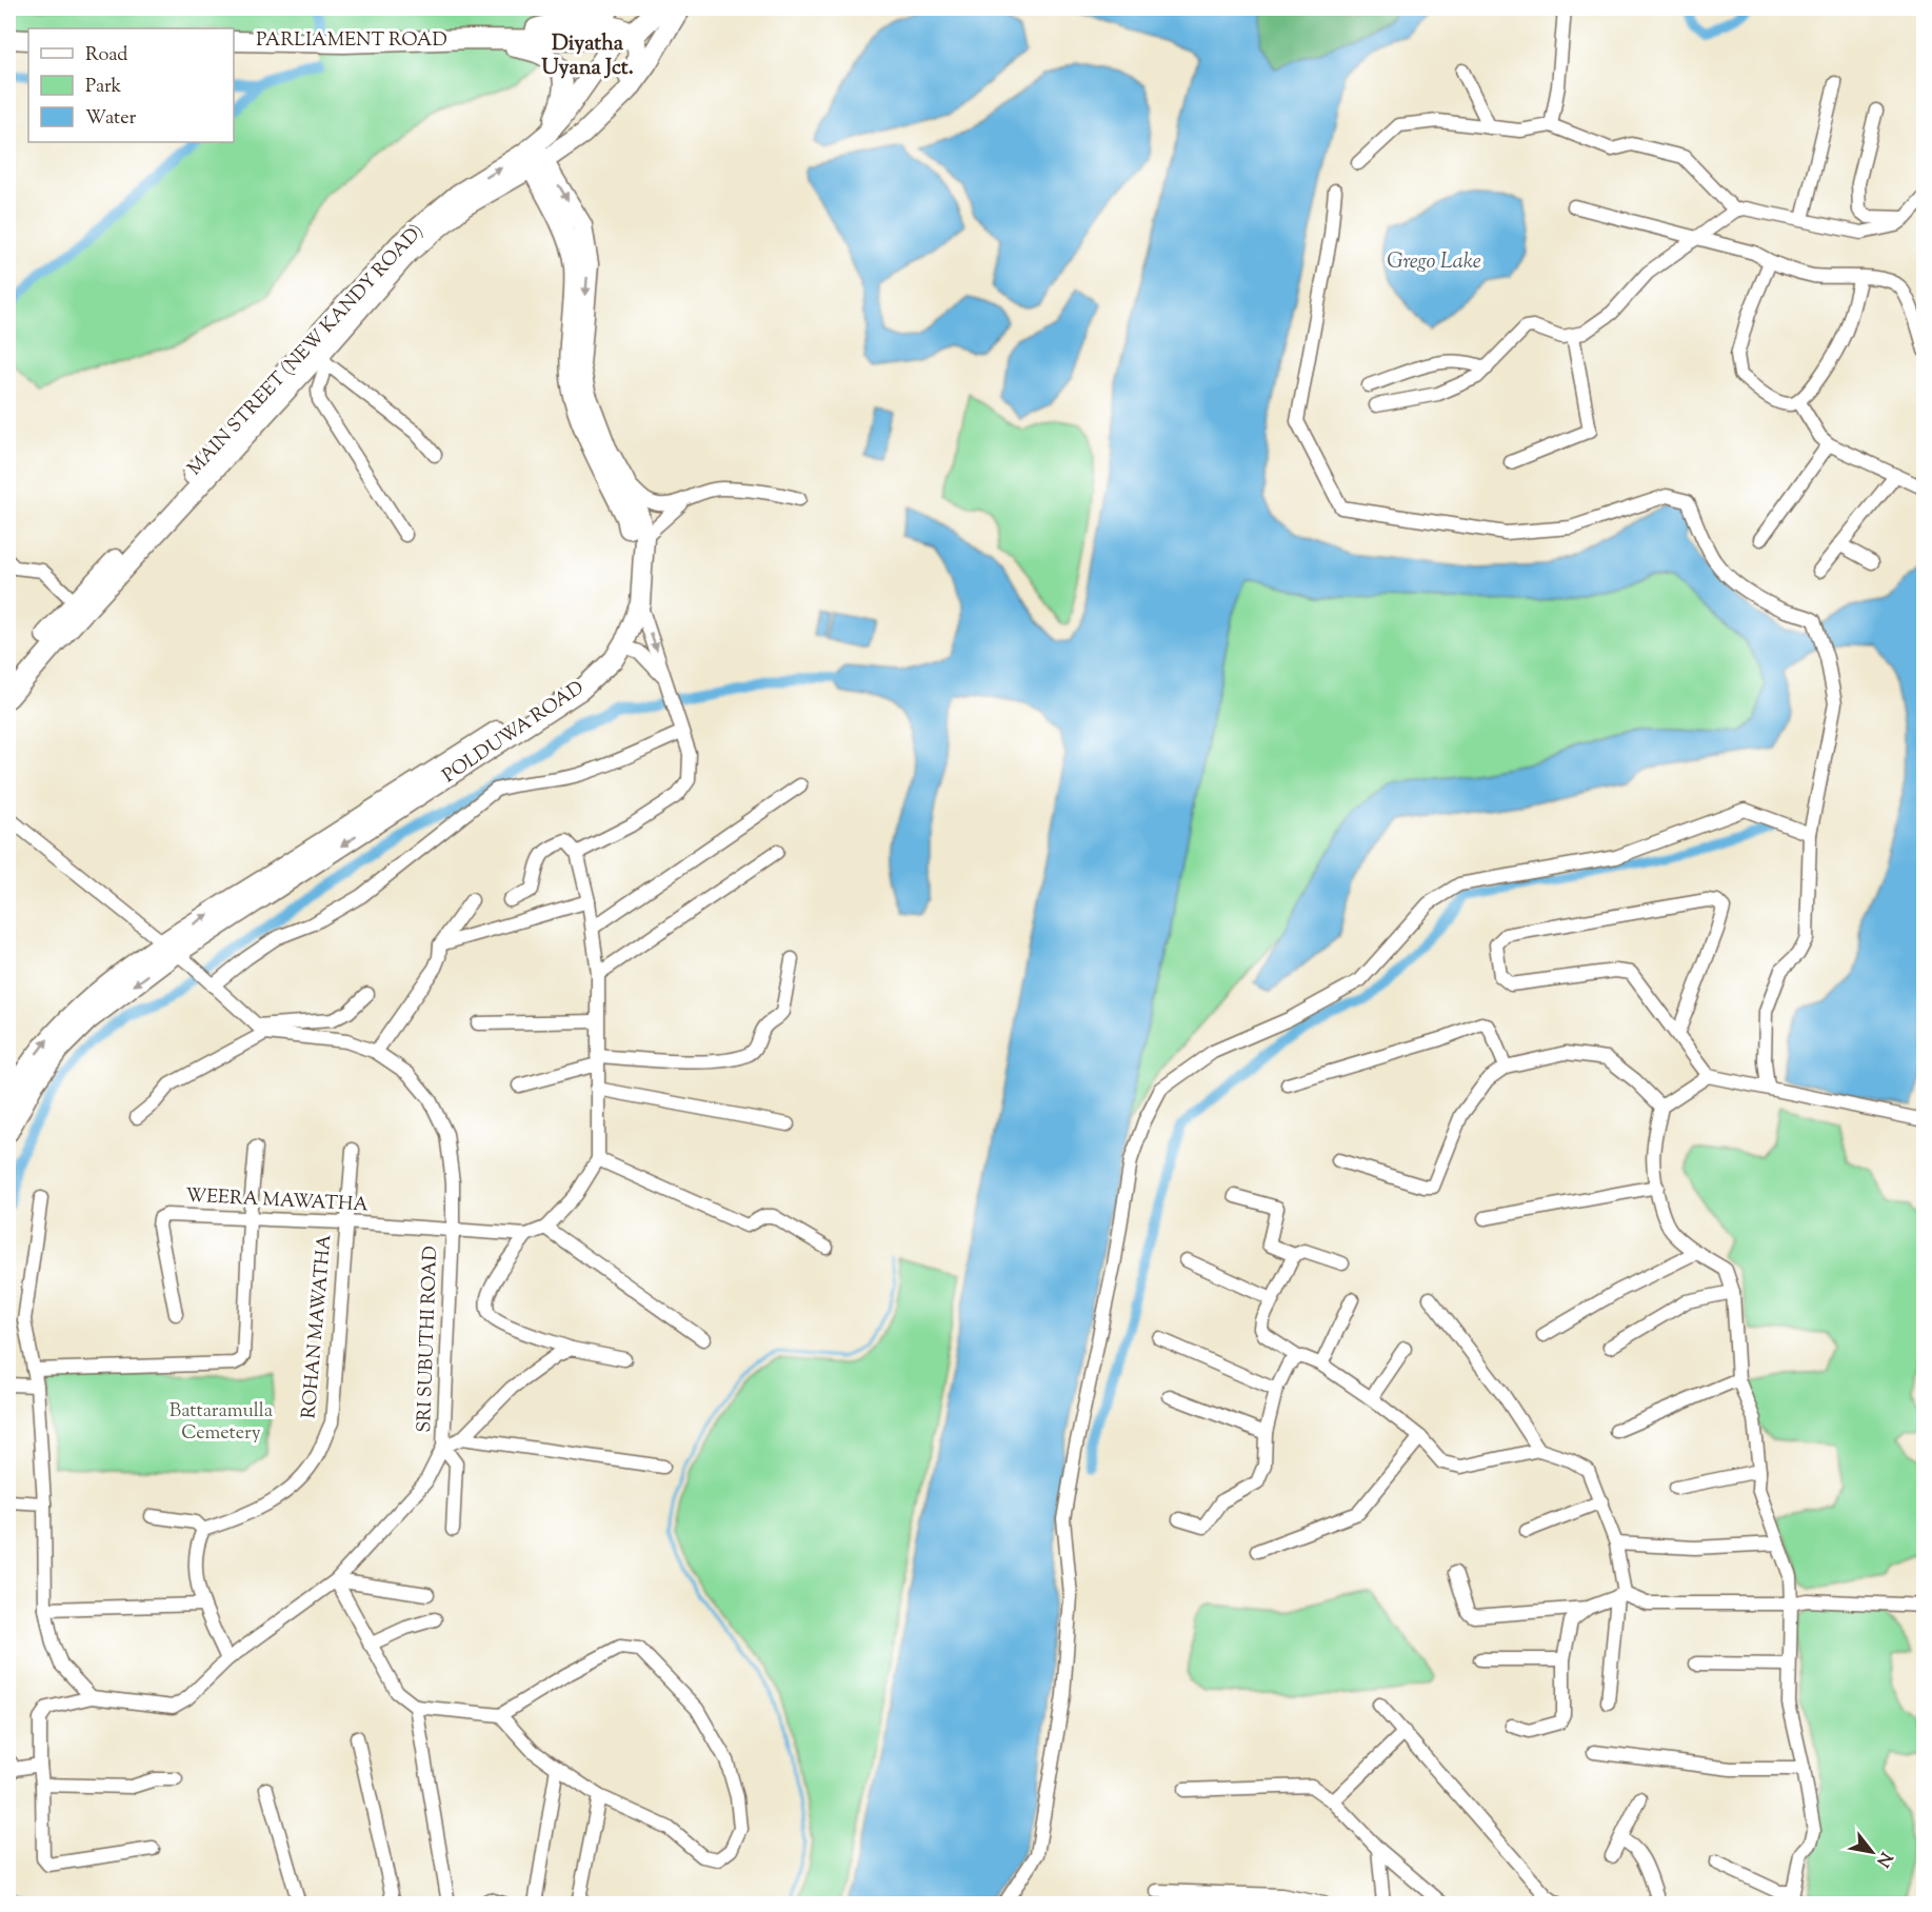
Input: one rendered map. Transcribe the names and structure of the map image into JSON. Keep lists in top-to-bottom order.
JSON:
{
  "streets": {
    "main road": ["PARLIAMENT ROAD", "MAIN STREET (NEW KANDY ROAD)", "POLDUWA ROAD"],
    "street": ["WEERA MAWATHA", "ROHAN MAWATHA", "SRI SUBUTHI ROAD"]
  },
  "crossings": [
    ["PARLIAMENT ROAD", "MAIN STREET (NEW KANDY ROAD)"],
    ["MAIN STREET (NEW KANDY ROAD)", "POLDUWA ROAD"],
    ["WEERA MAWATHA", "ROHAN MAWATHA"],
    ["WEERA MAWATHA", "SRI SUBUTHI ROAD"]
  ],
  "districts": ["Diyatha Uyana Jct."],
  "water": ["Grego Lake"],
  "parks": ["Battaramulla Cemetery"],
  "legend": ["Road", "Park", "Water"],
  "north": "bottom right"
}
